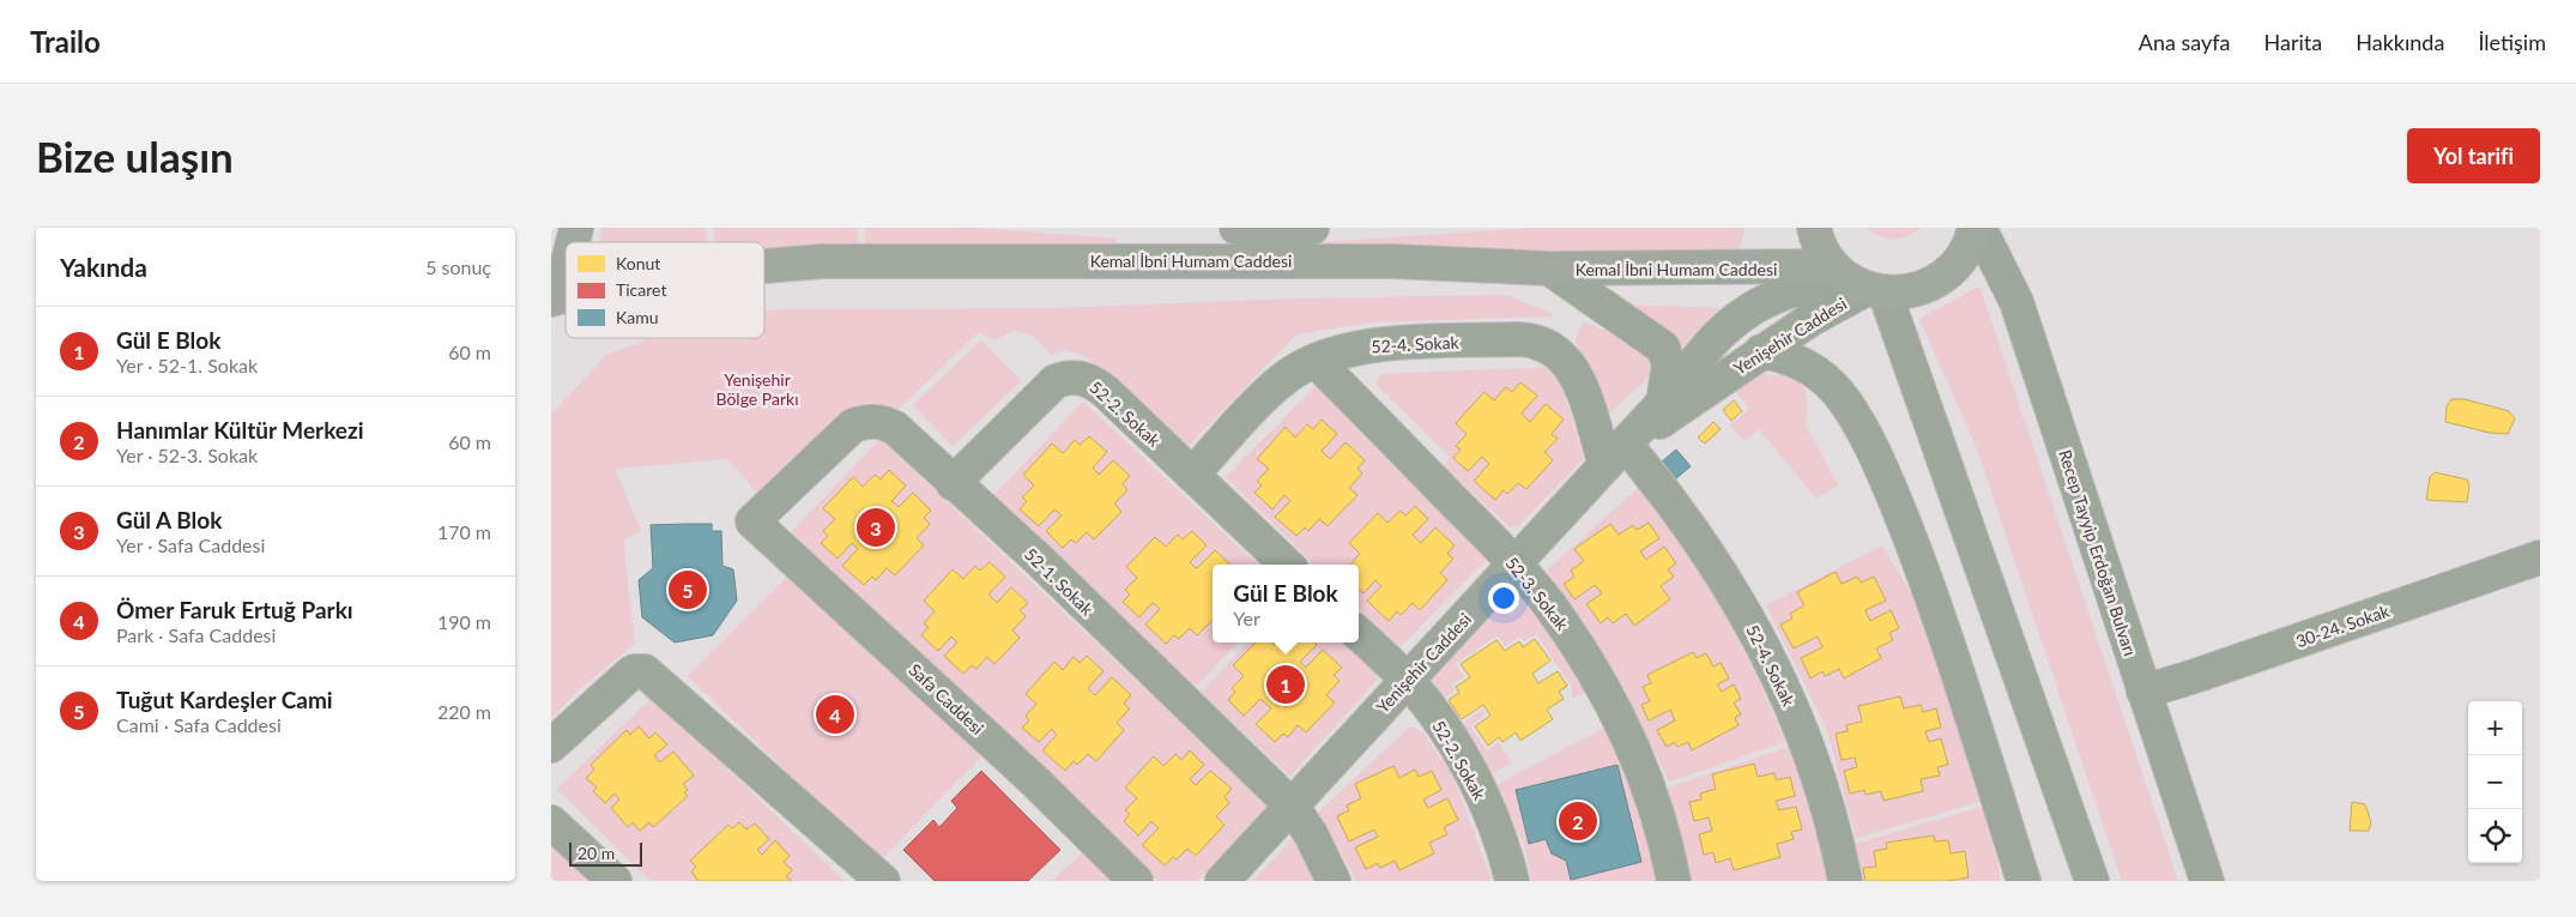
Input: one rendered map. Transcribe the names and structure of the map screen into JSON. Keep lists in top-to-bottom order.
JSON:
{
  "streets": {
    "main road": ["Kemal İbni Humam Caddesi"],
    "street": [
      "Yenişehir Caddesi",
      "52-4. Sokak",
      "52-2. Sokak",
      "Recep Tayyip Erdoğan Bulvarı",
      "52-1. Sokak",
      "52-3. Sokak",
      "30-24. Sokak",
      "Safa Caddesi"
    ]
  },
  "crossings": [
    ["Kemal İbni Humam Caddesi", "Yenişehir Caddesi"],
    ["Kemal İbni Humam Caddesi", "Recep Tayyip Erdoğan Bulvarı"],
    ["Yenişehir Caddesi", "52-4. Sokak"],
    ["Yenişehir Caddesi", "52-2. Sokak"],
    ["Yenişehir Caddesi", "52-1. Sokak"],
    ["Yenişehir Caddesi", "52-3. Sokak"],
    ["52-4. Sokak", "52-2. Sokak"],
    ["52-4. Sokak", "52-3. Sokak"],
    ["52-2. Sokak", "52-1. Sokak"],
    ["Recep Tayyip Erdoğan Bulvarı", "30-24. Sokak"],
    ["52-1. Sokak", "Safa Caddesi"]
  ],
  "parks": ["Yenişehir Bölge Parkı"],
  "legend": ["Konut", "Ticaret", "Kamu"],
  "scale_bar": "20 m",
  "page": {
    "header": "Trailo",
    "nav": [
      "Ana sayfa",
      "Harita",
      "Hakkında",
      "İletişim"
    ],
    "buttons": "Yol tarifi",
    "title": "Bize ulaşın",
    "heading": ["Yakında", "5 sonuç"],
    "list": [
      {
        "mark": "1",
        "name": "Gül E Blok",
        "note": "Yer · 52-1. Sokak",
        "value": "60 m"
      },
      {
        "mark": "2",
        "name": "Hanımlar Kültür Merkezi",
        "note": "Yer · 52-3. Sokak",
        "value": "60 m"
      },
      {
        "mark": "3",
        "name": "Gül A Blok",
        "note": "Yer · Safa Caddesi",
        "value": "170 m"
      },
      {
        "mark": "4",
        "name": "Ömer Faruk Ertuğ Parkı",
        "note": "Park · Safa Caddesi",
        "value": "190 m"
      },
      {
        "mark": "5",
        "name": "Tuğut Kardeşler Cami",
        "note": "Cami · Safa Caddesi",
        "value": "220 m"
      }
    ],
    "pins": [
      "3",
      "5",
      "1",
      "4",
      "2"
    ],
    "popup": ["Gül E Blok", "Yer"],
    "map_buttons": ["+", "−"],
    "scale": "20 m"
  }
}
